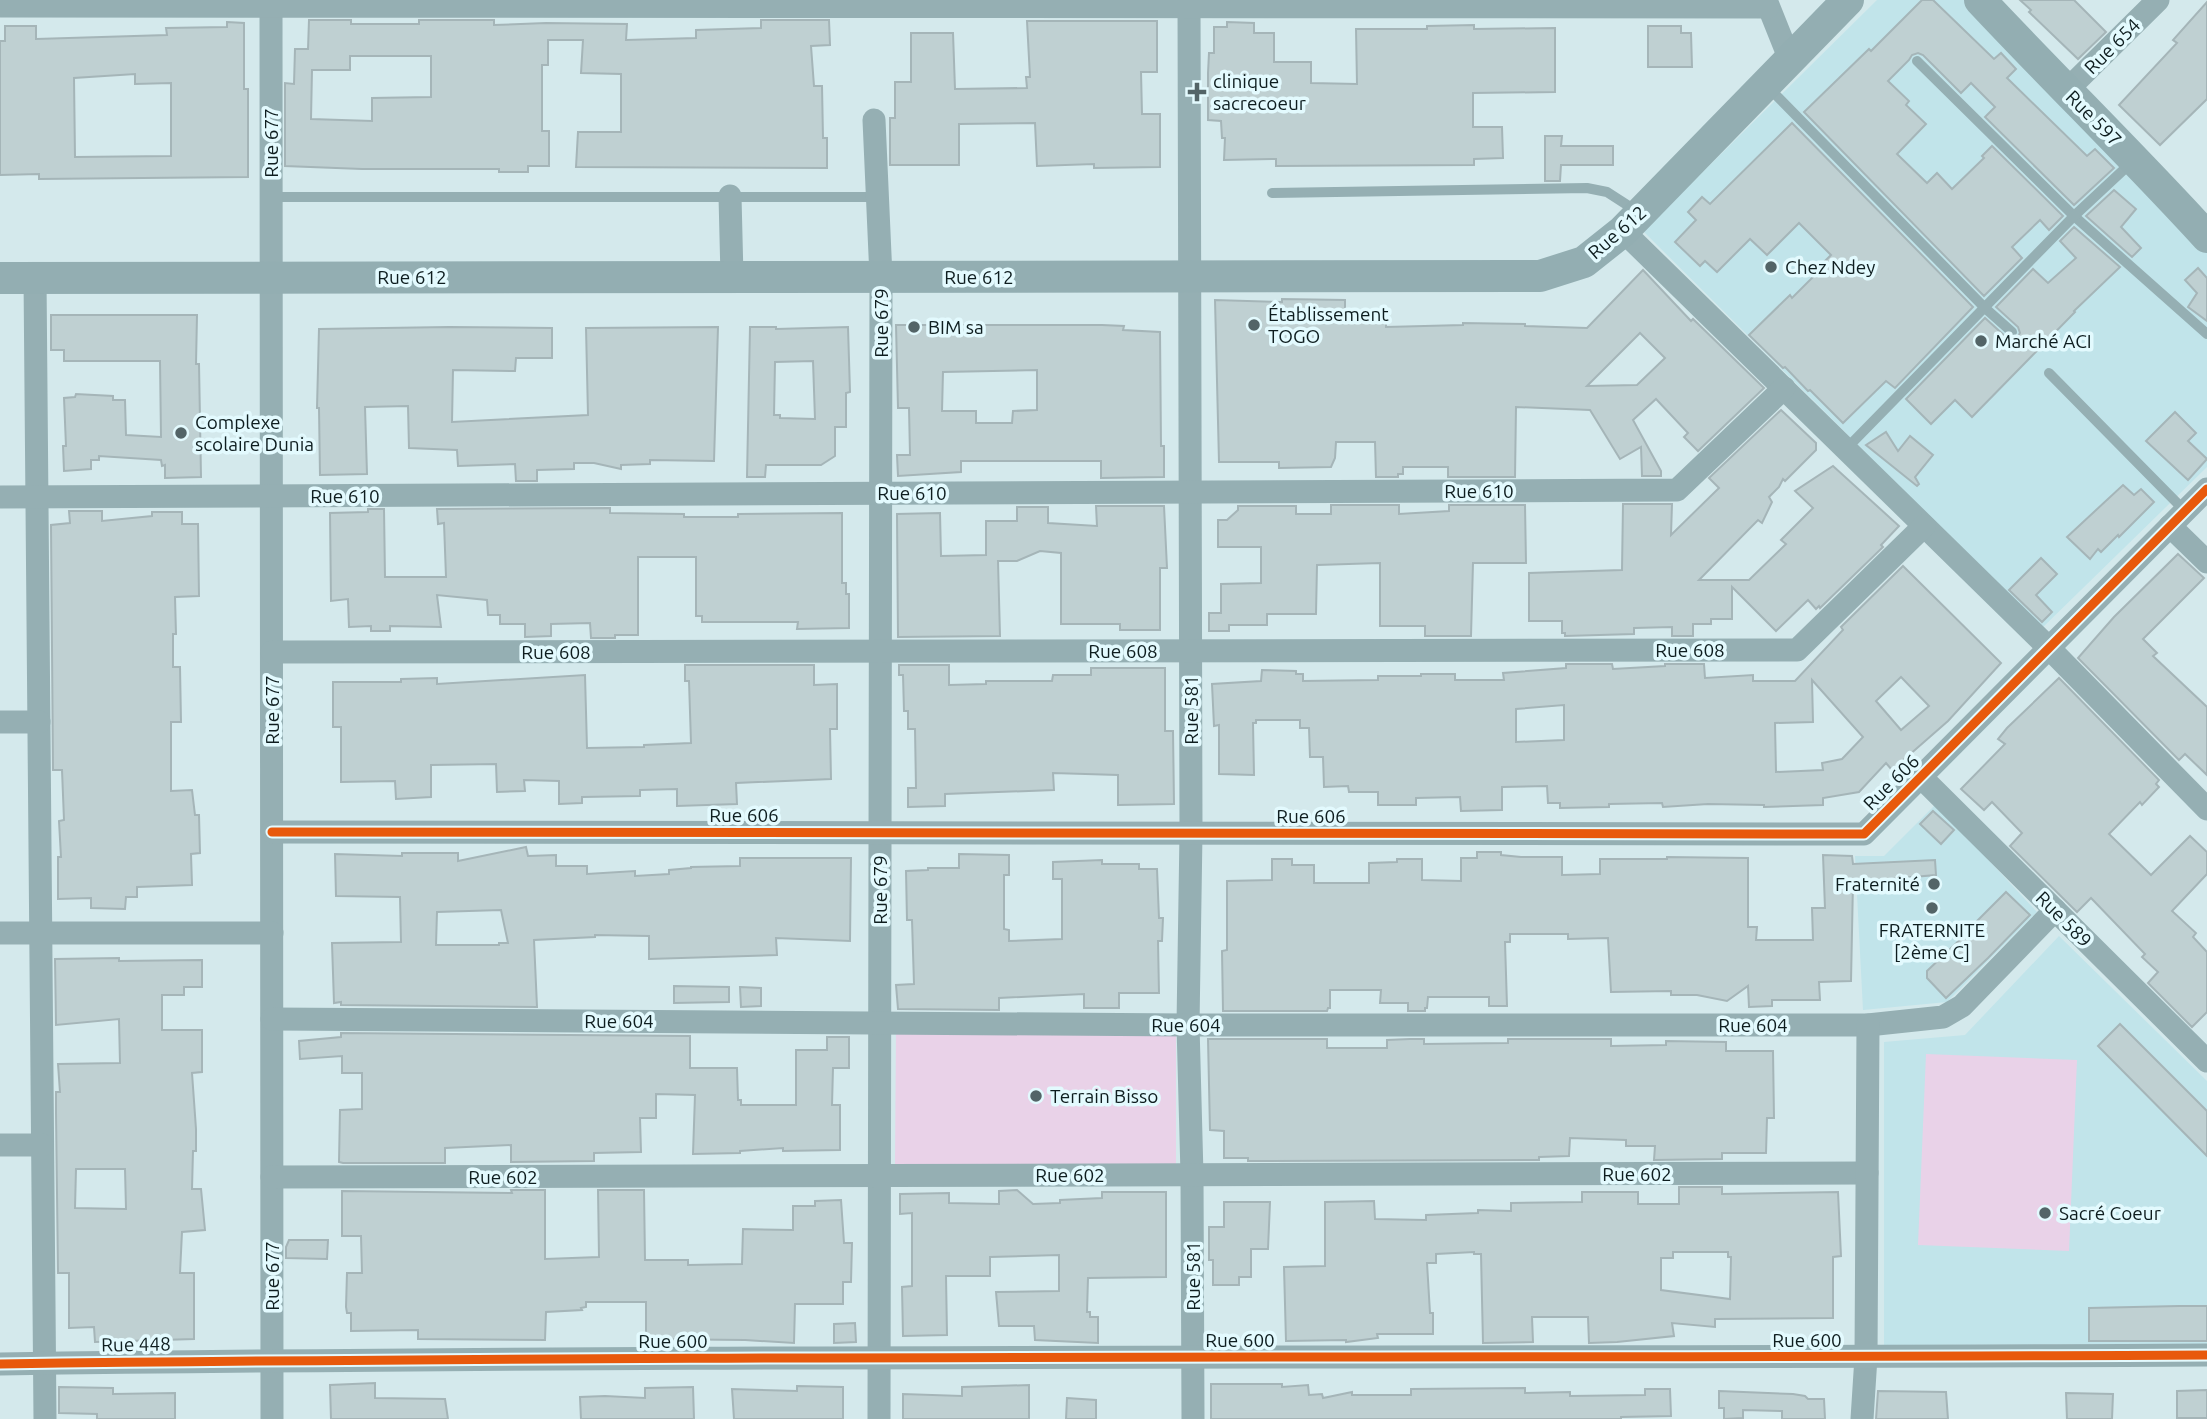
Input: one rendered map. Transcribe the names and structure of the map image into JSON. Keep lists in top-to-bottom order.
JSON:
{
  "streets": {
    "street": [
      "Rue 654",
      "Rue 597",
      "Rue 677",
      "Rue 612",
      "Rue 679",
      "Rue 610",
      "Rue 608",
      "Rue 581",
      "Rue 606",
      "Rue 589",
      "Rue 604",
      "Rue 602",
      "Rue 600",
      "Rue 448"
    ]
  },
  "crossings": [
    ["Rue 654", "Rue 597"],
    ["Rue 677", "Rue 612"],
    ["Rue 677", "Rue 610"],
    ["Rue 677", "Rue 608"],
    ["Rue 677", "Rue 606"],
    ["Rue 677", "Rue 604"],
    ["Rue 677", "Rue 602"],
    ["Rue 677", "Rue 600"],
    ["Rue 677", "Rue 448"],
    ["Rue 612", "Rue 679"],
    ["Rue 612", "Rue 581"],
    ["Rue 679", "Rue 610"],
    ["Rue 679", "Rue 608"],
    ["Rue 679", "Rue 606"],
    ["Rue 679", "Rue 604"],
    ["Rue 679", "Rue 602"],
    ["Rue 679", "Rue 600"],
    ["Rue 610", "Rue 581"],
    ["Rue 608", "Rue 581"],
    ["Rue 581", "Rue 606"],
    ["Rue 581", "Rue 604"],
    ["Rue 581", "Rue 602"],
    ["Rue 581", "Rue 600"],
    ["Rue 606", "Rue 589"],
    ["Rue 589", "Rue 604"],
    ["Rue 600", "Rue 448"]
  ],
  "places": {
    "health": ["clinique sacrecoeur"],
    "other": [
      "Chez Ndey",
      "Établissement TOGO",
      "BIM sa",
      "Marché ACI",
      "Complexe scolaire Dunia",
      "Fraternité",
      "FRATERNITE [2ème C]",
      "Terrain Bisso",
      "Sacré Coeur"
    ]
  }
}
